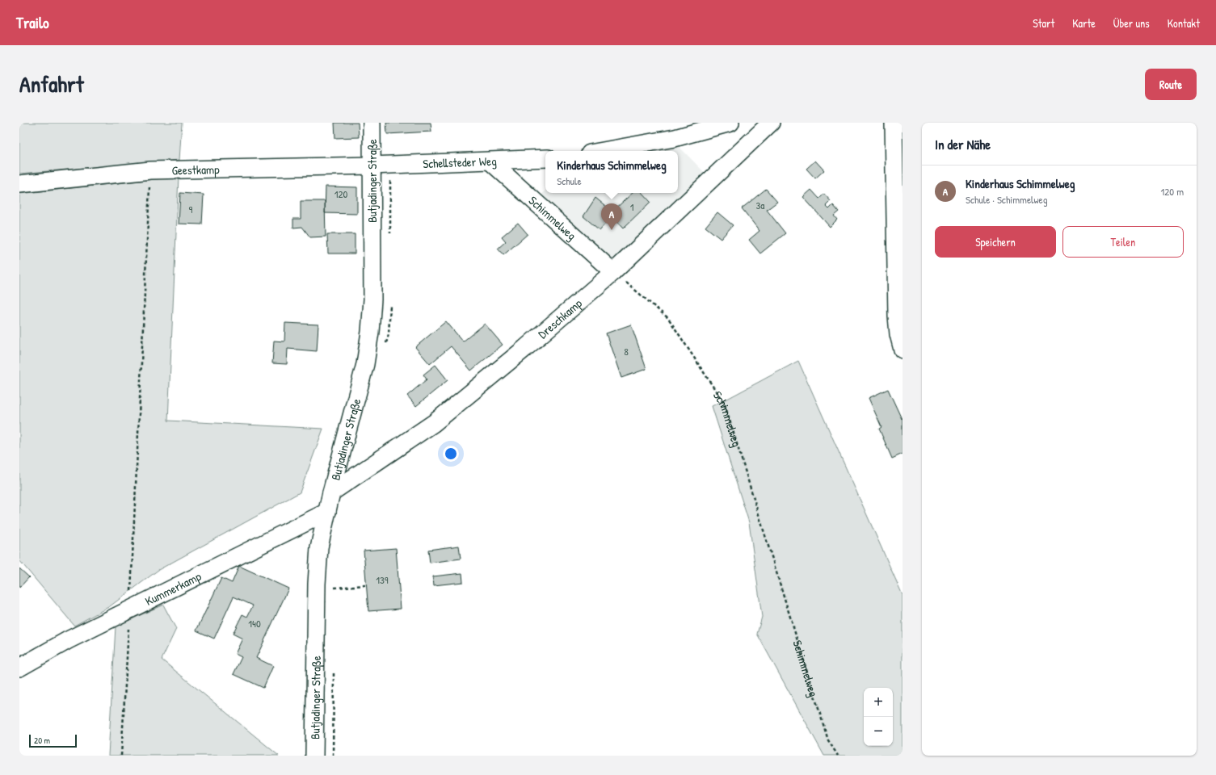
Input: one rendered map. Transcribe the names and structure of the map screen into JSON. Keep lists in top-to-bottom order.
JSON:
{
  "streets": {
    "street": [
      "Schellsteder Weg",
      "Geestkamp",
      "Butjadinger Straße",
      "Schimmelweg",
      "Dreschkamp",
      "Kummerkamp"
    ]
  },
  "crossings": [
    ["Schellsteder Weg", "Geestkamp"],
    ["Schellsteder Weg", "Butjadinger Straße"],
    ["Schellsteder Weg", "Schimmelweg"],
    ["Geestkamp", "Butjadinger Straße"],
    ["Butjadinger Straße", "Dreschkamp"],
    ["Butjadinger Straße", "Kummerkamp"],
    ["Schimmelweg", "Dreschkamp"]
  ],
  "house_numbers": [
    "120",
    "3a",
    "1",
    "9",
    "8",
    "139",
    "140"
  ],
  "scale_bar": "20 m",
  "page": {
    "header": "Trailo",
    "nav": [
      "Start",
      "Karte",
      "Über uns",
      "Kontakt"
    ],
    "title": "Anfahrt",
    "buttons": [
      "Route",
      ["Speichern", "Teilen"]
    ],
    "heading": "In der Nähe",
    "popup": ["Kinderhaus Schimmelweg", "Schule"],
    "list": [
      {
        "mark": "A",
        "name": "Kinderhaus Schimmelweg",
        "note": "Schule · Schimmelweg",
        "value": "120 m"
      }
    ],
    "pins": "A",
    "map_buttons": ["+", "−"],
    "scale": "20 m"
  }
}
